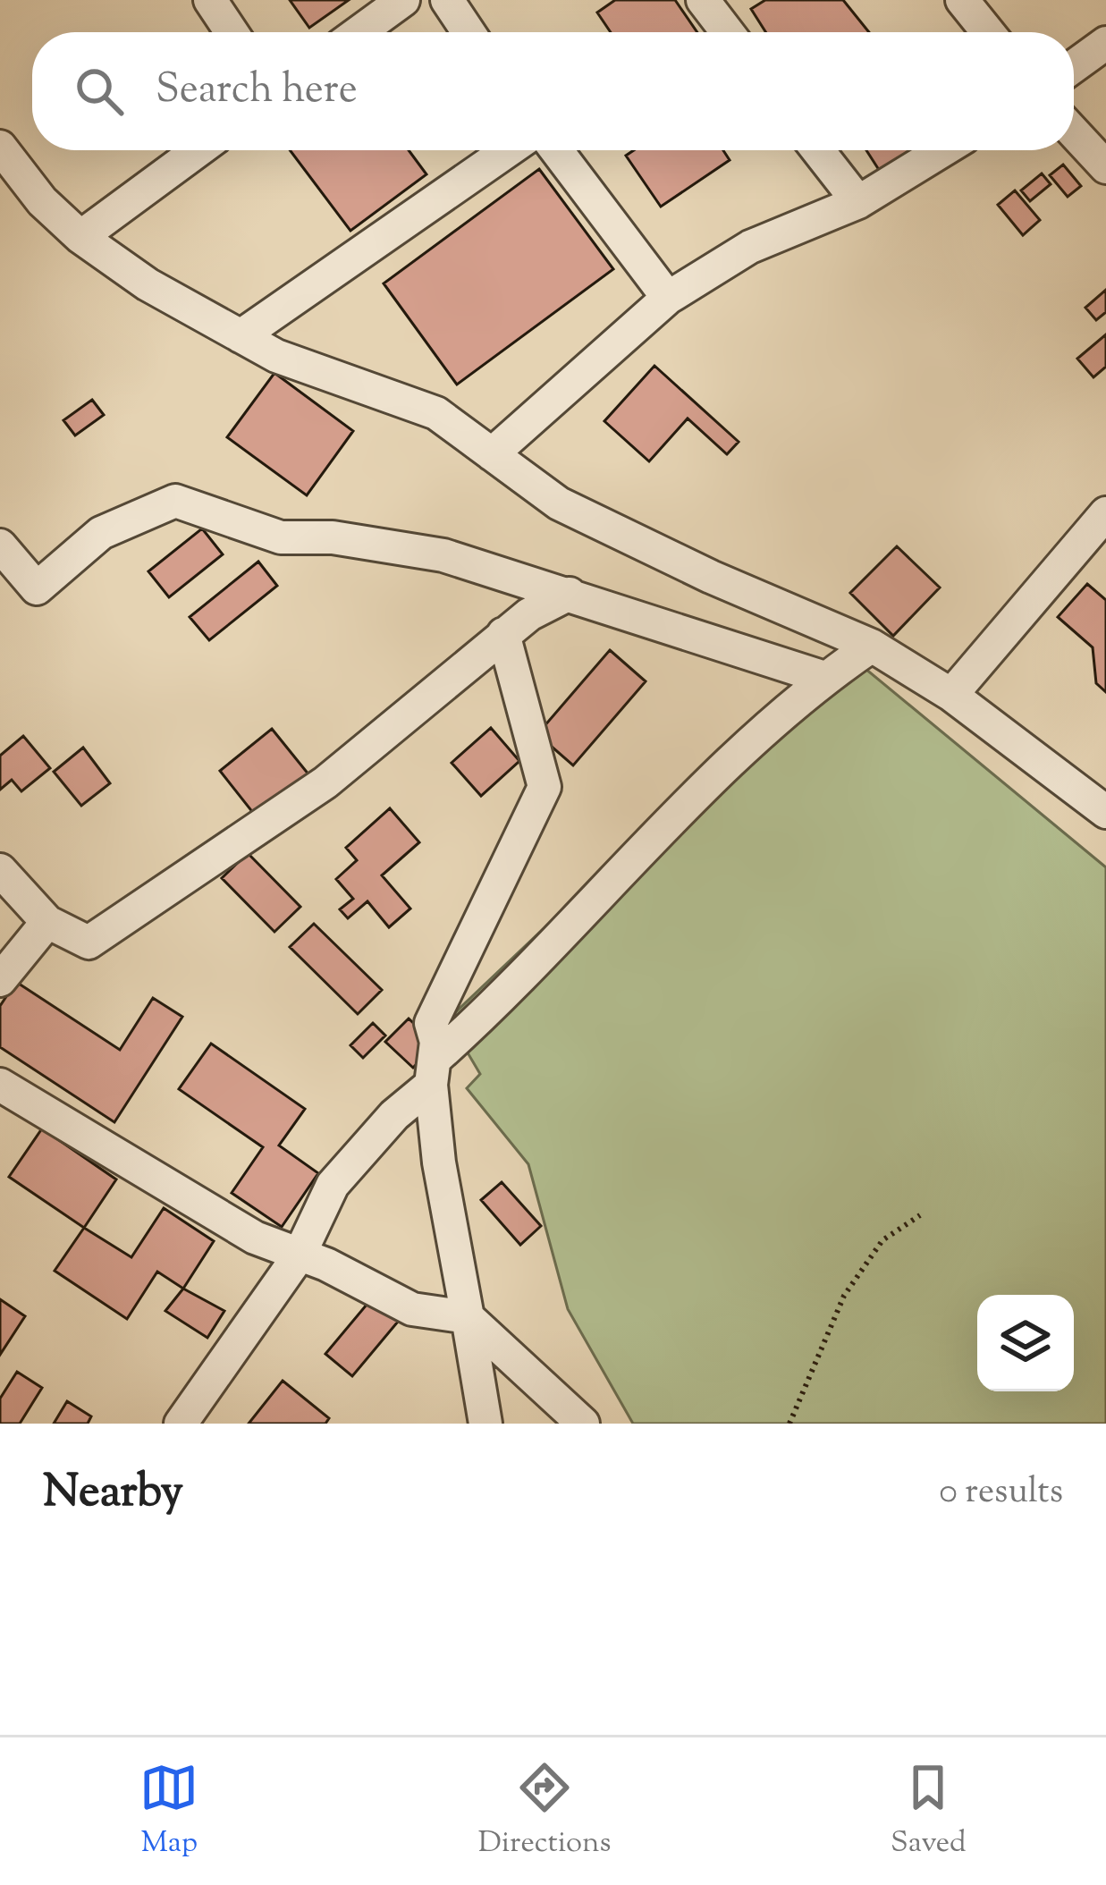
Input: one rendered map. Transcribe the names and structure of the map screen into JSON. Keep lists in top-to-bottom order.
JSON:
{
  "page": {
    "search": "Search here",
    "heading": ["Nearby", "0 results"],
    "nav": ["Map", "Directions", "Saved"]
  }
}
